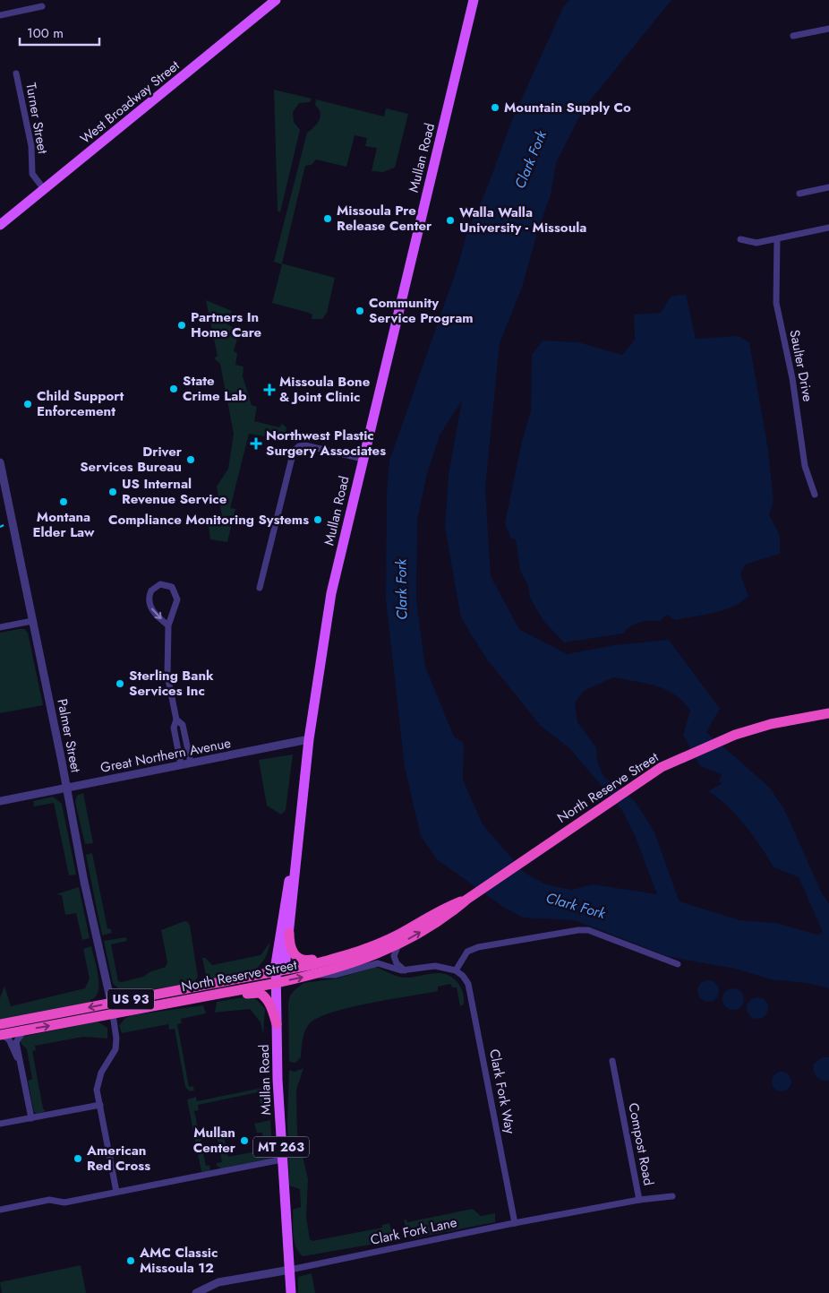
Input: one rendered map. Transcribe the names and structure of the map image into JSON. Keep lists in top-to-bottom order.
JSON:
{
  "streets": {
    "highway": ["North Reserve Street", "US 93"],
    "main road": ["West Broadway Street", "Mullan Road", "MT 263"],
    "street": [
      "Turner Street",
      "Saulter Drive",
      "Palmer Street",
      "Great Northern Avenue",
      "Clark Fork Way",
      "Compost Road",
      "Clark Fork Lane"
    ]
  },
  "crossings": [
    ["West Broadway Street", "Turner Street"],
    ["Mullan Road", "Great Northern Avenue"],
    ["Mullan Road", "North Reserve Street"],
    ["Mullan Road", "Clark Fork Lane"],
    ["Palmer Street", "Great Northern Avenue"],
    ["Palmer Street", "North Reserve Street"],
    ["Clark Fork Way", "Clark Fork Lane"],
    ["Compost Road", "Clark Fork Lane"]
  ],
  "water": ["Clark Fork"],
  "places": {
    "other": [
      "Mountain Supply Co",
      "Missoula Pre Release Center",
      "Walla Walla University - Missoula",
      "Community Service Program",
      "Partners In Home Care",
      "State Crime Lab",
      "Child Support Enforcement",
      "Driver Services Bureau",
      "US Internal Revenue Service",
      "Montana Elder Law",
      "Compliance Monitoring Systems",
      "Sterling Bank Services Inc",
      "Mullan Center",
      "American Red Cross",
      "AMC Classic Missoula 12"
    ],
    "health": ["Missoula Bone & Joint Clinic", "Northwest Plastic Surgery Associates"]
  },
  "scale_bar": "100 m"
}
